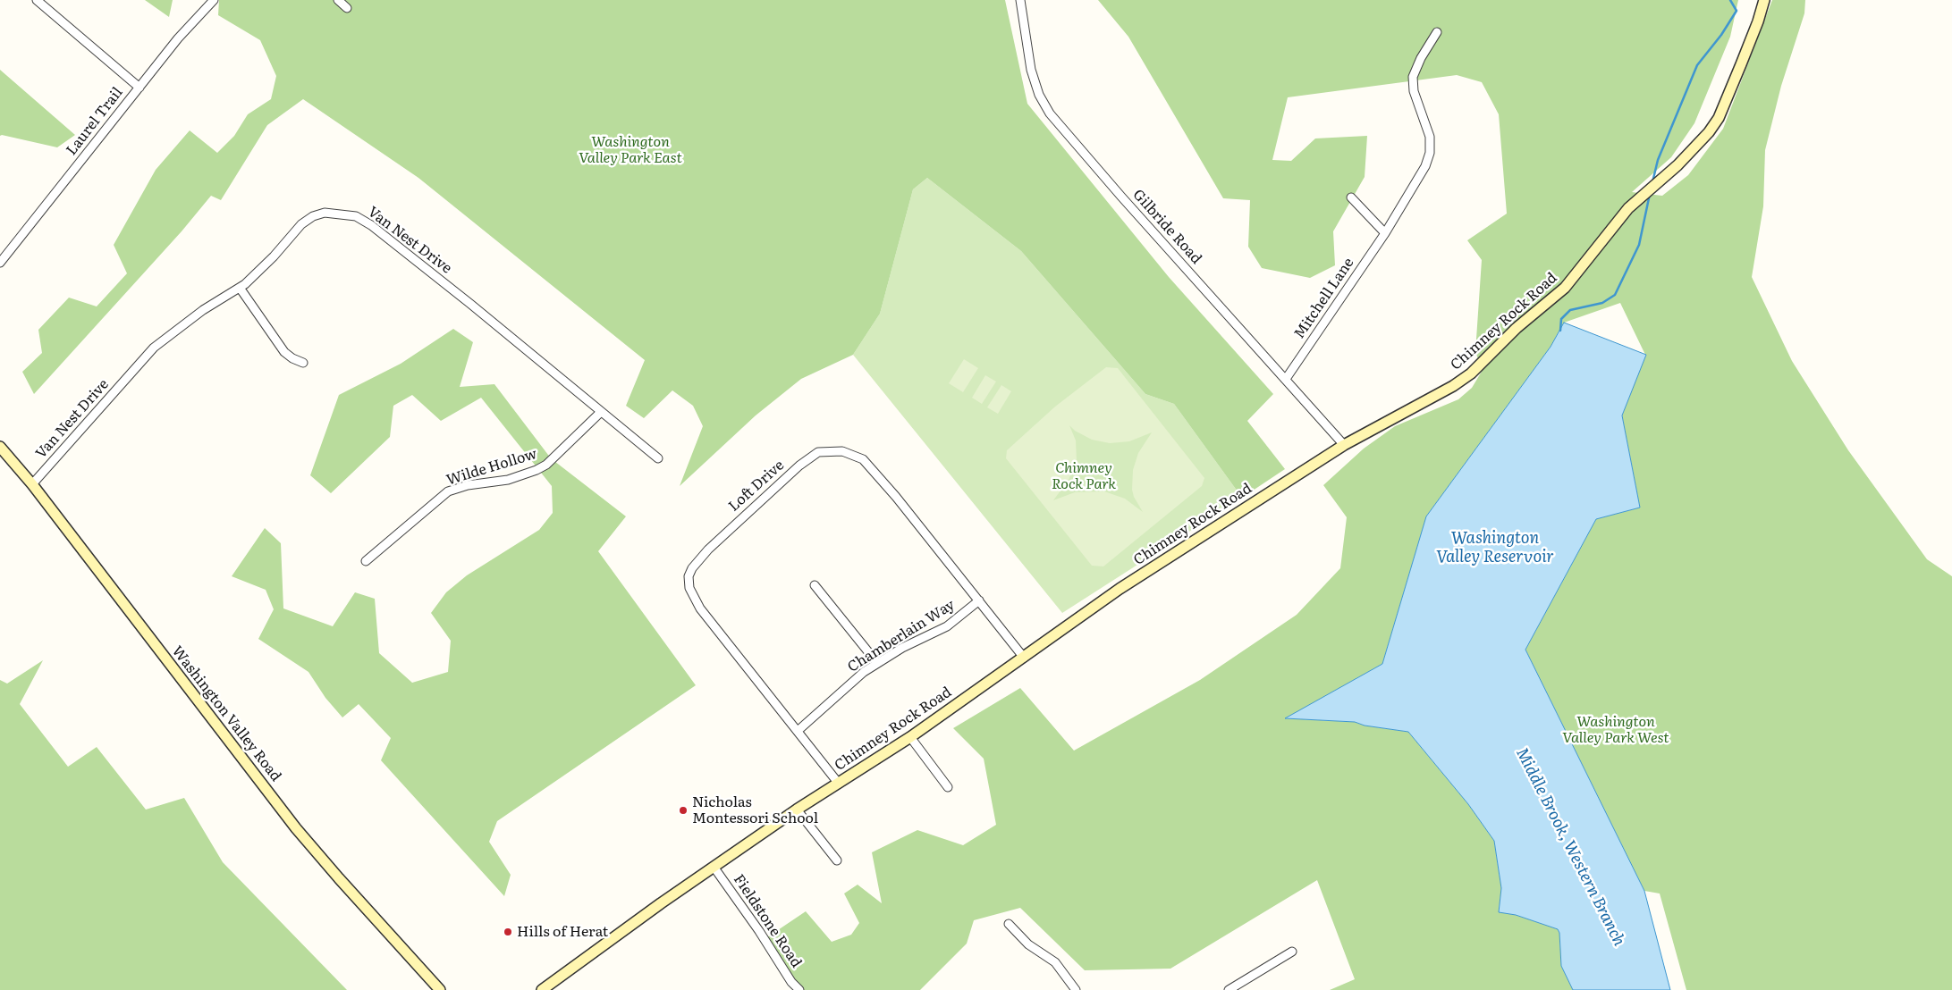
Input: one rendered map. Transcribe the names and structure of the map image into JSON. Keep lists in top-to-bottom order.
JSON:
{
  "streets": {
    "street": [
      "Laurel Trail",
      "Gilbride Road",
      "Van Nest Drive",
      "Mitchell Lane",
      "Chimney Rock Road",
      "Wilde Hollow",
      "Loft Drive",
      "Chamberlain Way",
      "Washington Valley Road",
      "Fieldstone Road"
    ]
  },
  "crossings": [
    ["Gilbride Road", "Mitchell Lane"],
    ["Gilbride Road", "Chimney Rock Road"],
    ["Van Nest Drive", "Wilde Hollow"],
    ["Van Nest Drive", "Washington Valley Road"],
    ["Chimney Rock Road", "Loft Drive"],
    ["Chimney Rock Road", "Fieldstone Road"],
    ["Loft Drive", "Chamberlain Way"]
  ],
  "water": ["Washington Valley Reservoir", "Middle Brook, Western Branch"],
  "parks": ["Washington Valley Park East", "Chimney Rock Park", "Washington Valley Park West"],
  "places": ["Nicholas Montessori School", "Hills of Herat"]
}
